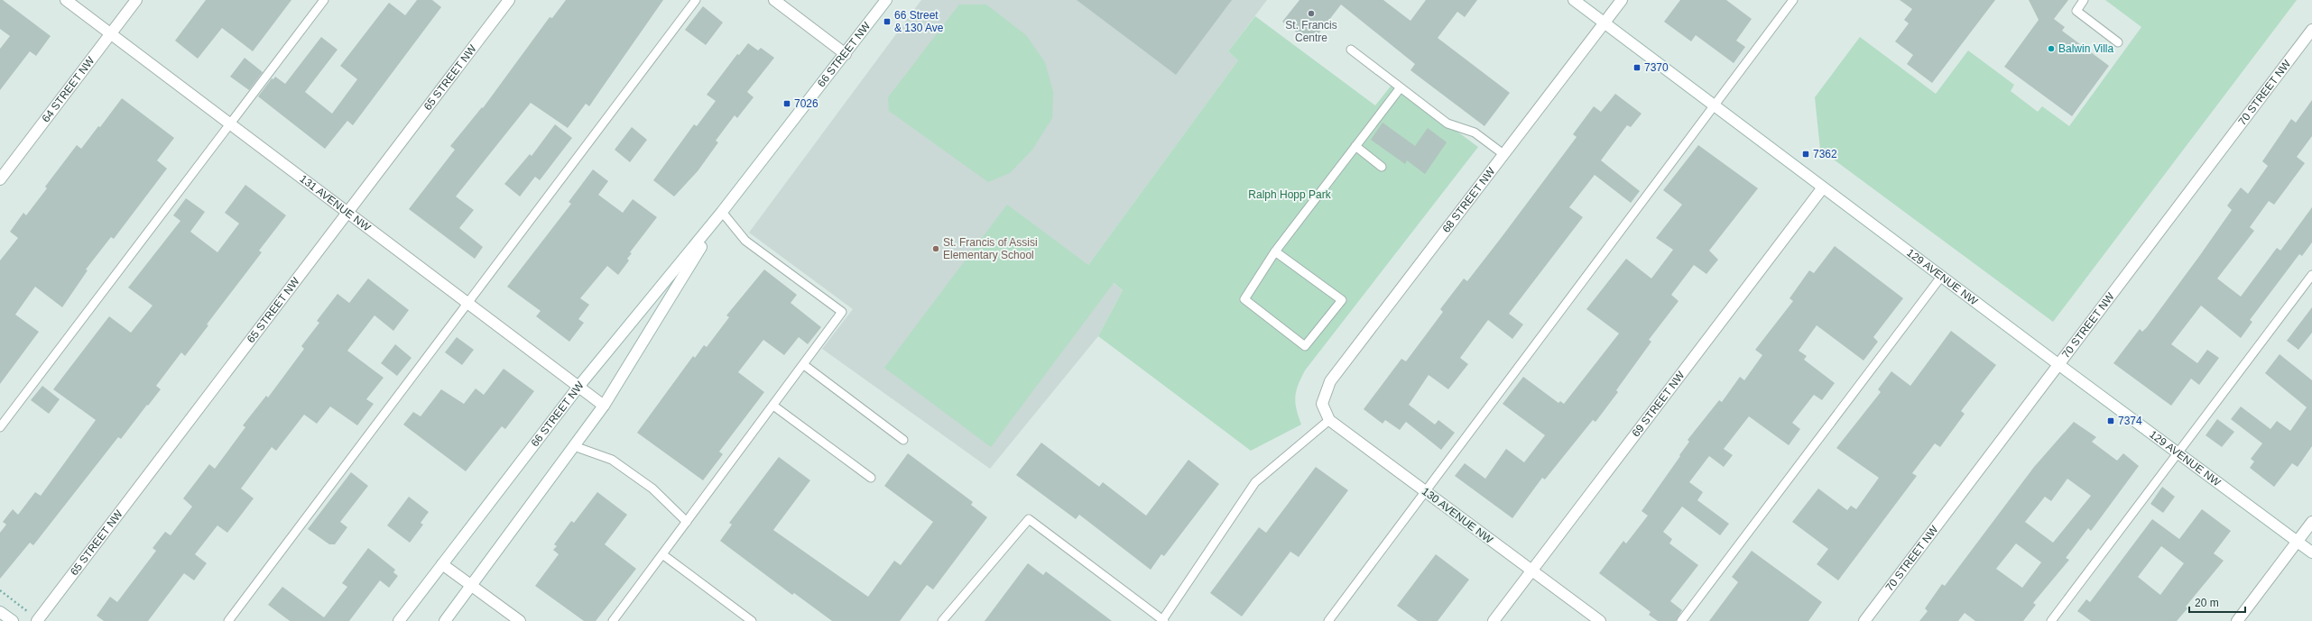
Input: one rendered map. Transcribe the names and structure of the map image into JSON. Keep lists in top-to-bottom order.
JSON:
{
  "streets": {
    "street": [
      "66 STREET NW",
      "65 STREET NW",
      "64 STREET NW",
      "70 STREET NW",
      "68 STREET NW",
      "131 AVENUE NW",
      "129 AVENUE NW",
      "69 STREET NW",
      "130 AVENUE NW"
    ]
  },
  "crossings": [
    ["66 STREET NW", "131 AVENUE NW"],
    ["65 STREET NW", "131 AVENUE NW"],
    ["64 STREET NW", "131 AVENUE NW"],
    ["70 STREET NW", "129 AVENUE NW"],
    ["68 STREET NW", "129 AVENUE NW"],
    ["68 STREET NW", "130 AVENUE NW"],
    ["129 AVENUE NW", "69 STREET NW"],
    ["69 STREET NW", "130 AVENUE NW"]
  ],
  "parks": ["Ralph Hopp Park"],
  "places": {
    "other": ["St. Francis Centre", "Balwin Villa", "St. Francis of Assisi Elementary School"],
    "transit": [
      "66 Street & 130 Ave",
      "7370",
      "7026",
      "7362",
      "7374"
    ]
  },
  "scale_bar": "20 m"
}
